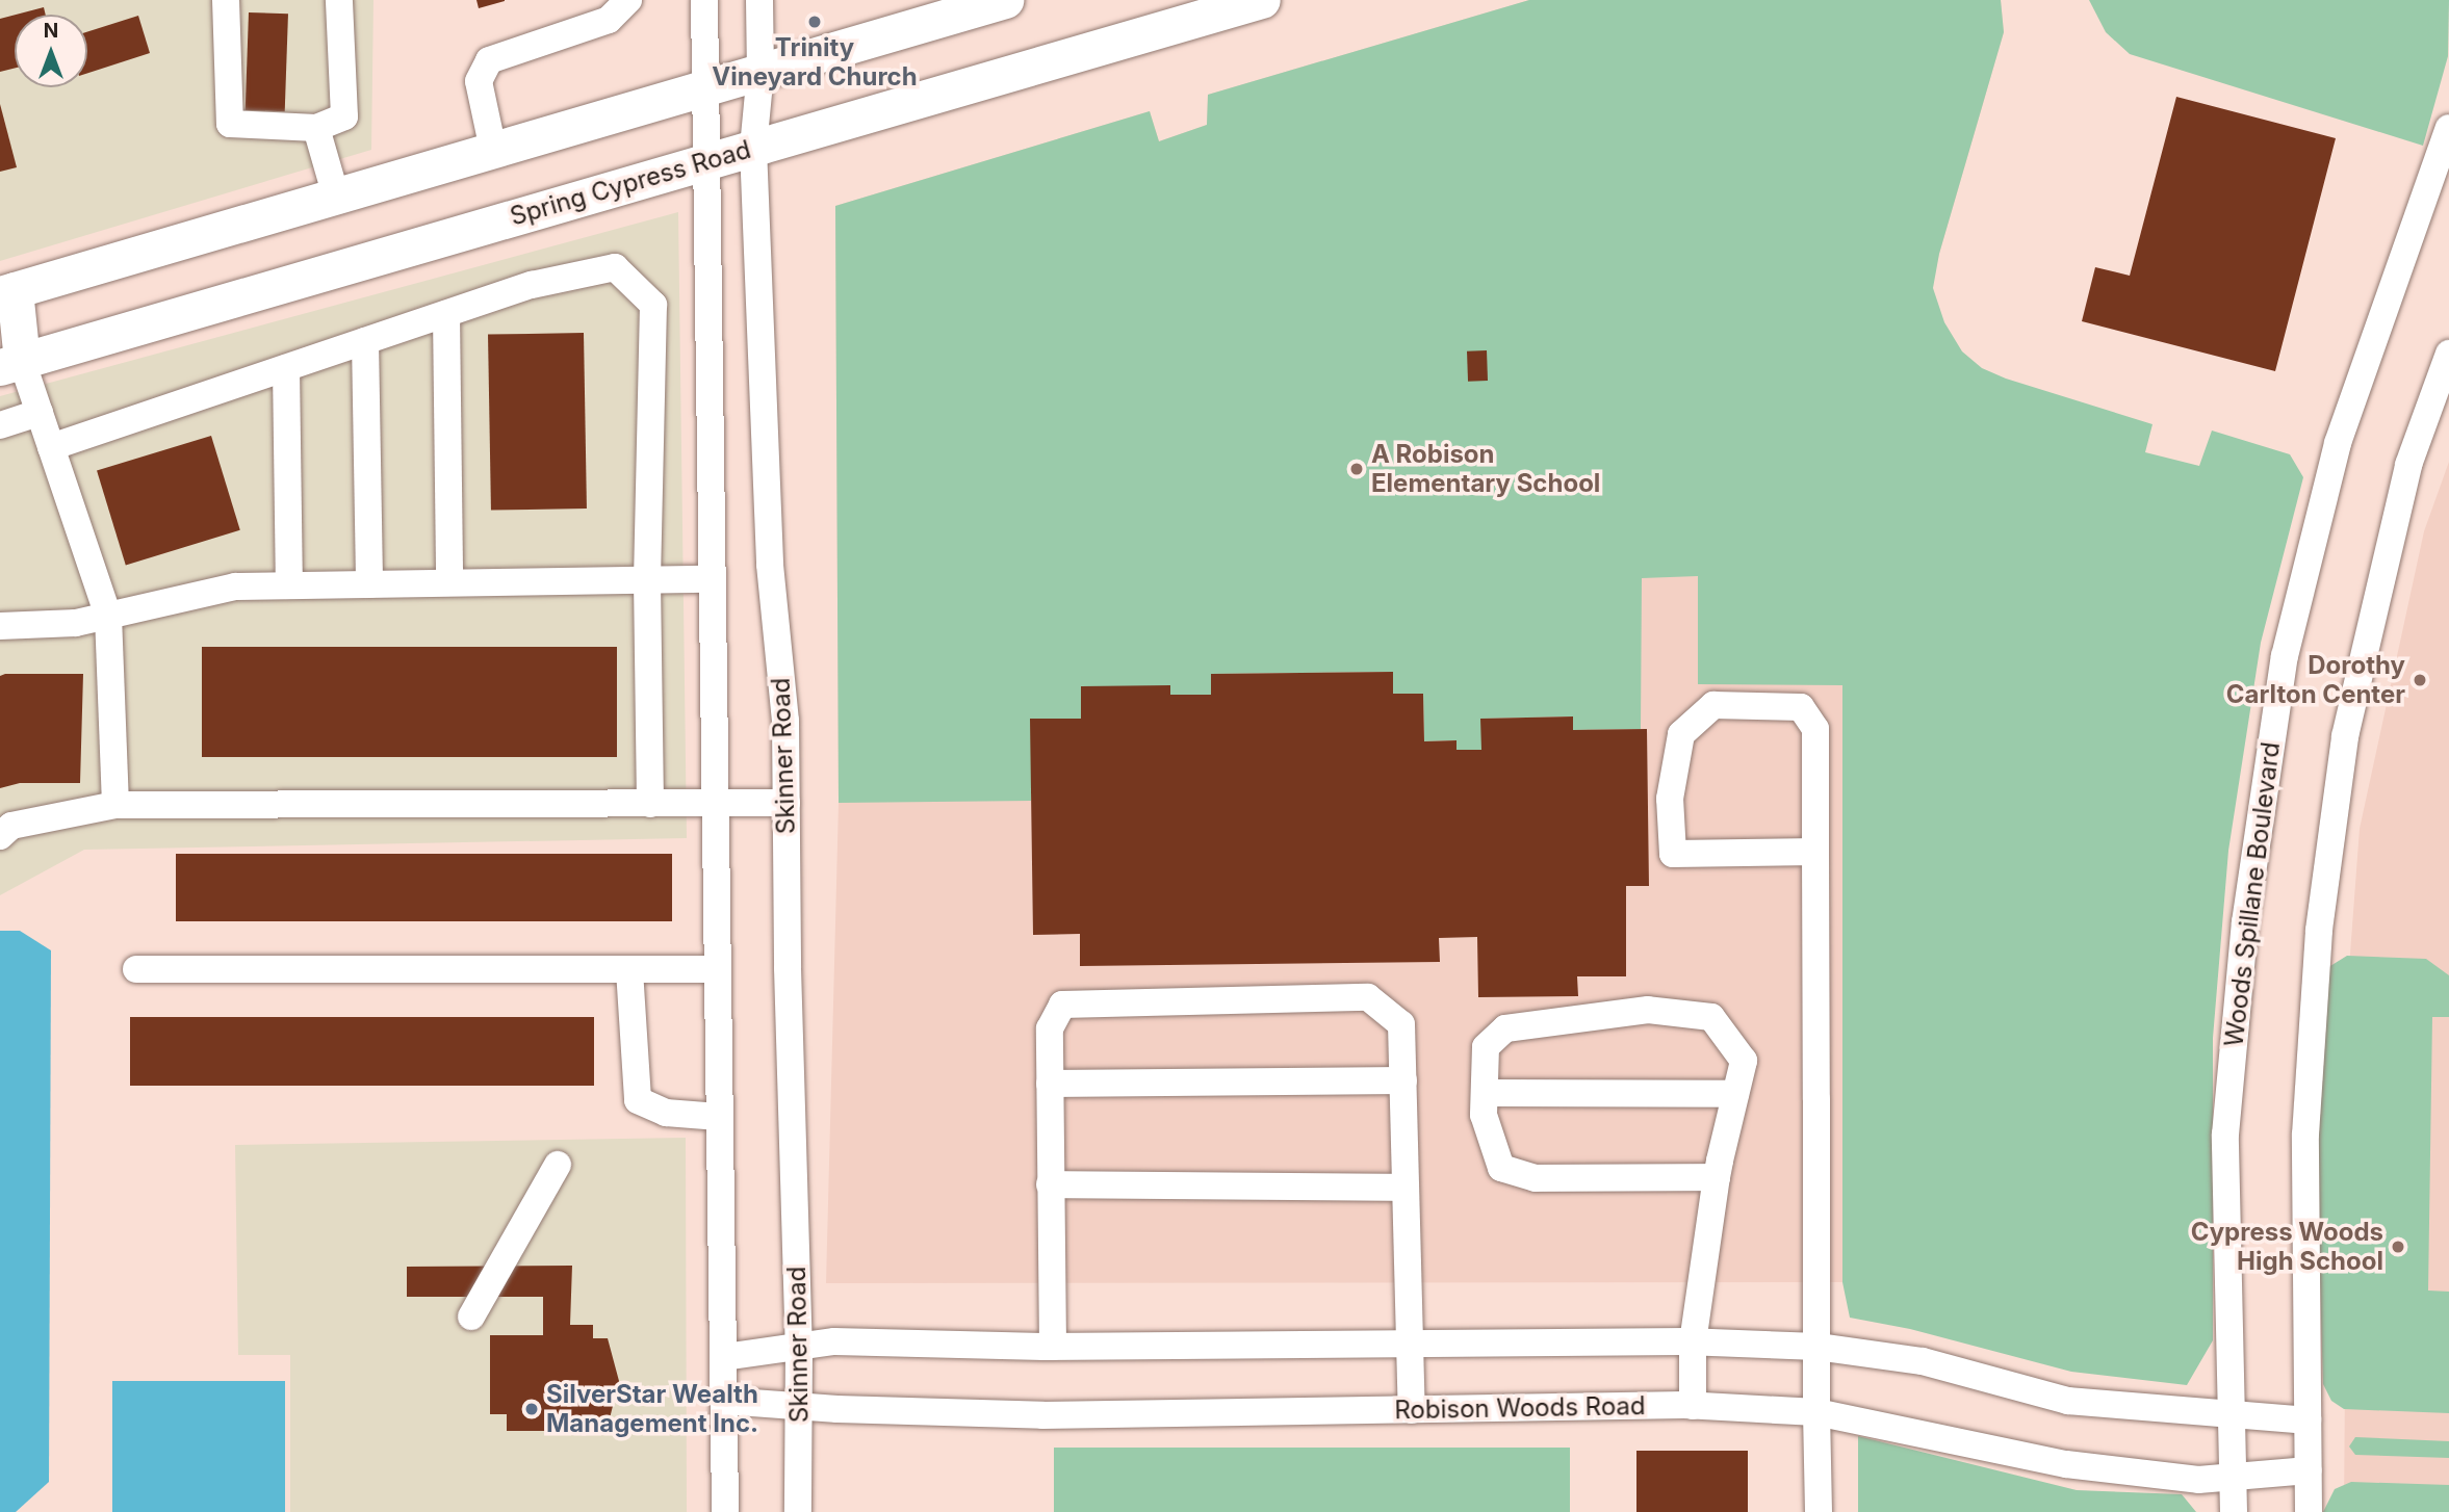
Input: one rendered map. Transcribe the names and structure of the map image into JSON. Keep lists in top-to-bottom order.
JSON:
{
  "streets": {
    "main road": ["Spring Cypress Road"],
    "street": ["Skinner Road", "Woods Spillane Boulevard", "Robison Woods Road"]
  },
  "crossings": [
    ["Spring Cypress Road", "Skinner Road"],
    ["Skinner Road", "Robison Woods Road"],
    ["Woods Spillane Boulevard", "Robison Woods Road"]
  ],
  "places": [
    "Trinity Vineyard Church",
    "A Robison Elementary School",
    "Dorothy Carlton Center",
    "Cypress Woods High School",
    "SilverStar Wealth Management Inc."
  ],
  "north": "top"
}
